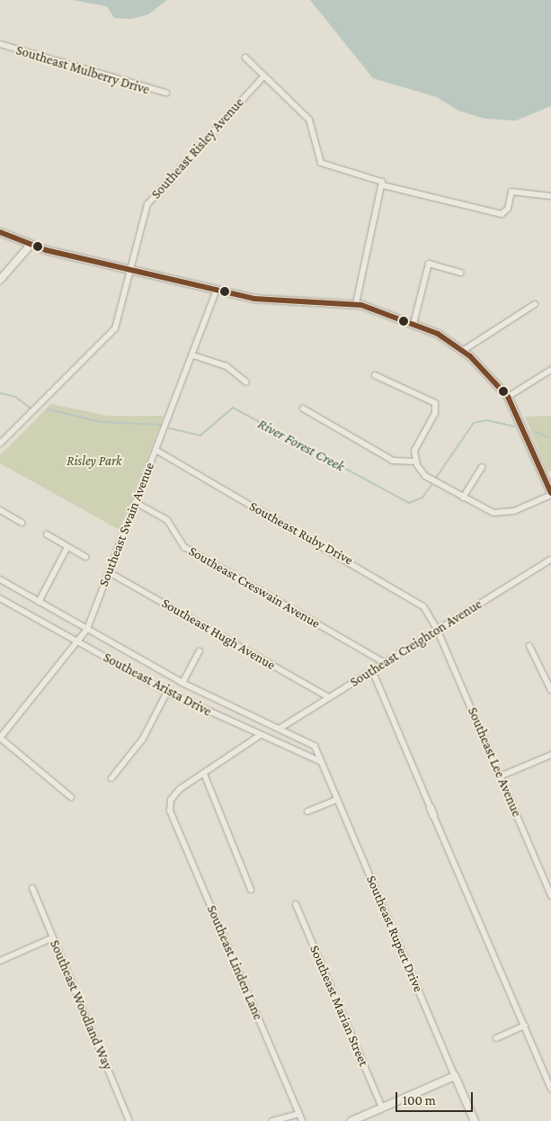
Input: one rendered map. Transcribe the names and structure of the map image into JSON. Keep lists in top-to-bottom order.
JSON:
{
  "streets": {
    "street": [
      "Southeast Mulberry Drive",
      "Southeast Risley Avenue",
      "Southeast Swain Avenue",
      "Southeast Ruby Drive",
      "Southeast Creswain Avenue",
      "Southeast Hugh Avenue",
      "Southeast Creighton Avenue",
      "Southeast Arista Drive",
      "Southeast Lee Avenue",
      "Southeast Rupert Drive",
      "Southeast Linden Lane",
      "Southeast Woodland Way",
      "Southeast Marian Street"
    ]
  },
  "crossings": [
    ["Southeast Swain Avenue", "Southeast Ruby Drive"],
    ["Southeast Swain Avenue", "Southeast Creswain Avenue"],
    ["Southeast Swain Avenue", "Southeast Hugh Avenue"],
    ["Southeast Swain Avenue", "Southeast Arista Drive"],
    ["Southeast Ruby Drive", "Southeast Creighton Avenue"],
    ["Southeast Ruby Drive", "Southeast Lee Avenue"],
    ["Southeast Creswain Avenue", "Southeast Creighton Avenue"],
    ["Southeast Hugh Avenue", "Southeast Creighton Avenue"],
    ["Southeast Creighton Avenue", "Southeast Arista Drive"],
    ["Southeast Creighton Avenue", "Southeast Lee Avenue"],
    ["Southeast Arista Drive", "Southeast Rupert Drive"]
  ],
  "water": ["River Forest Creek"],
  "parks": ["Risley Park"],
  "scale_bar": "100 m"
}
